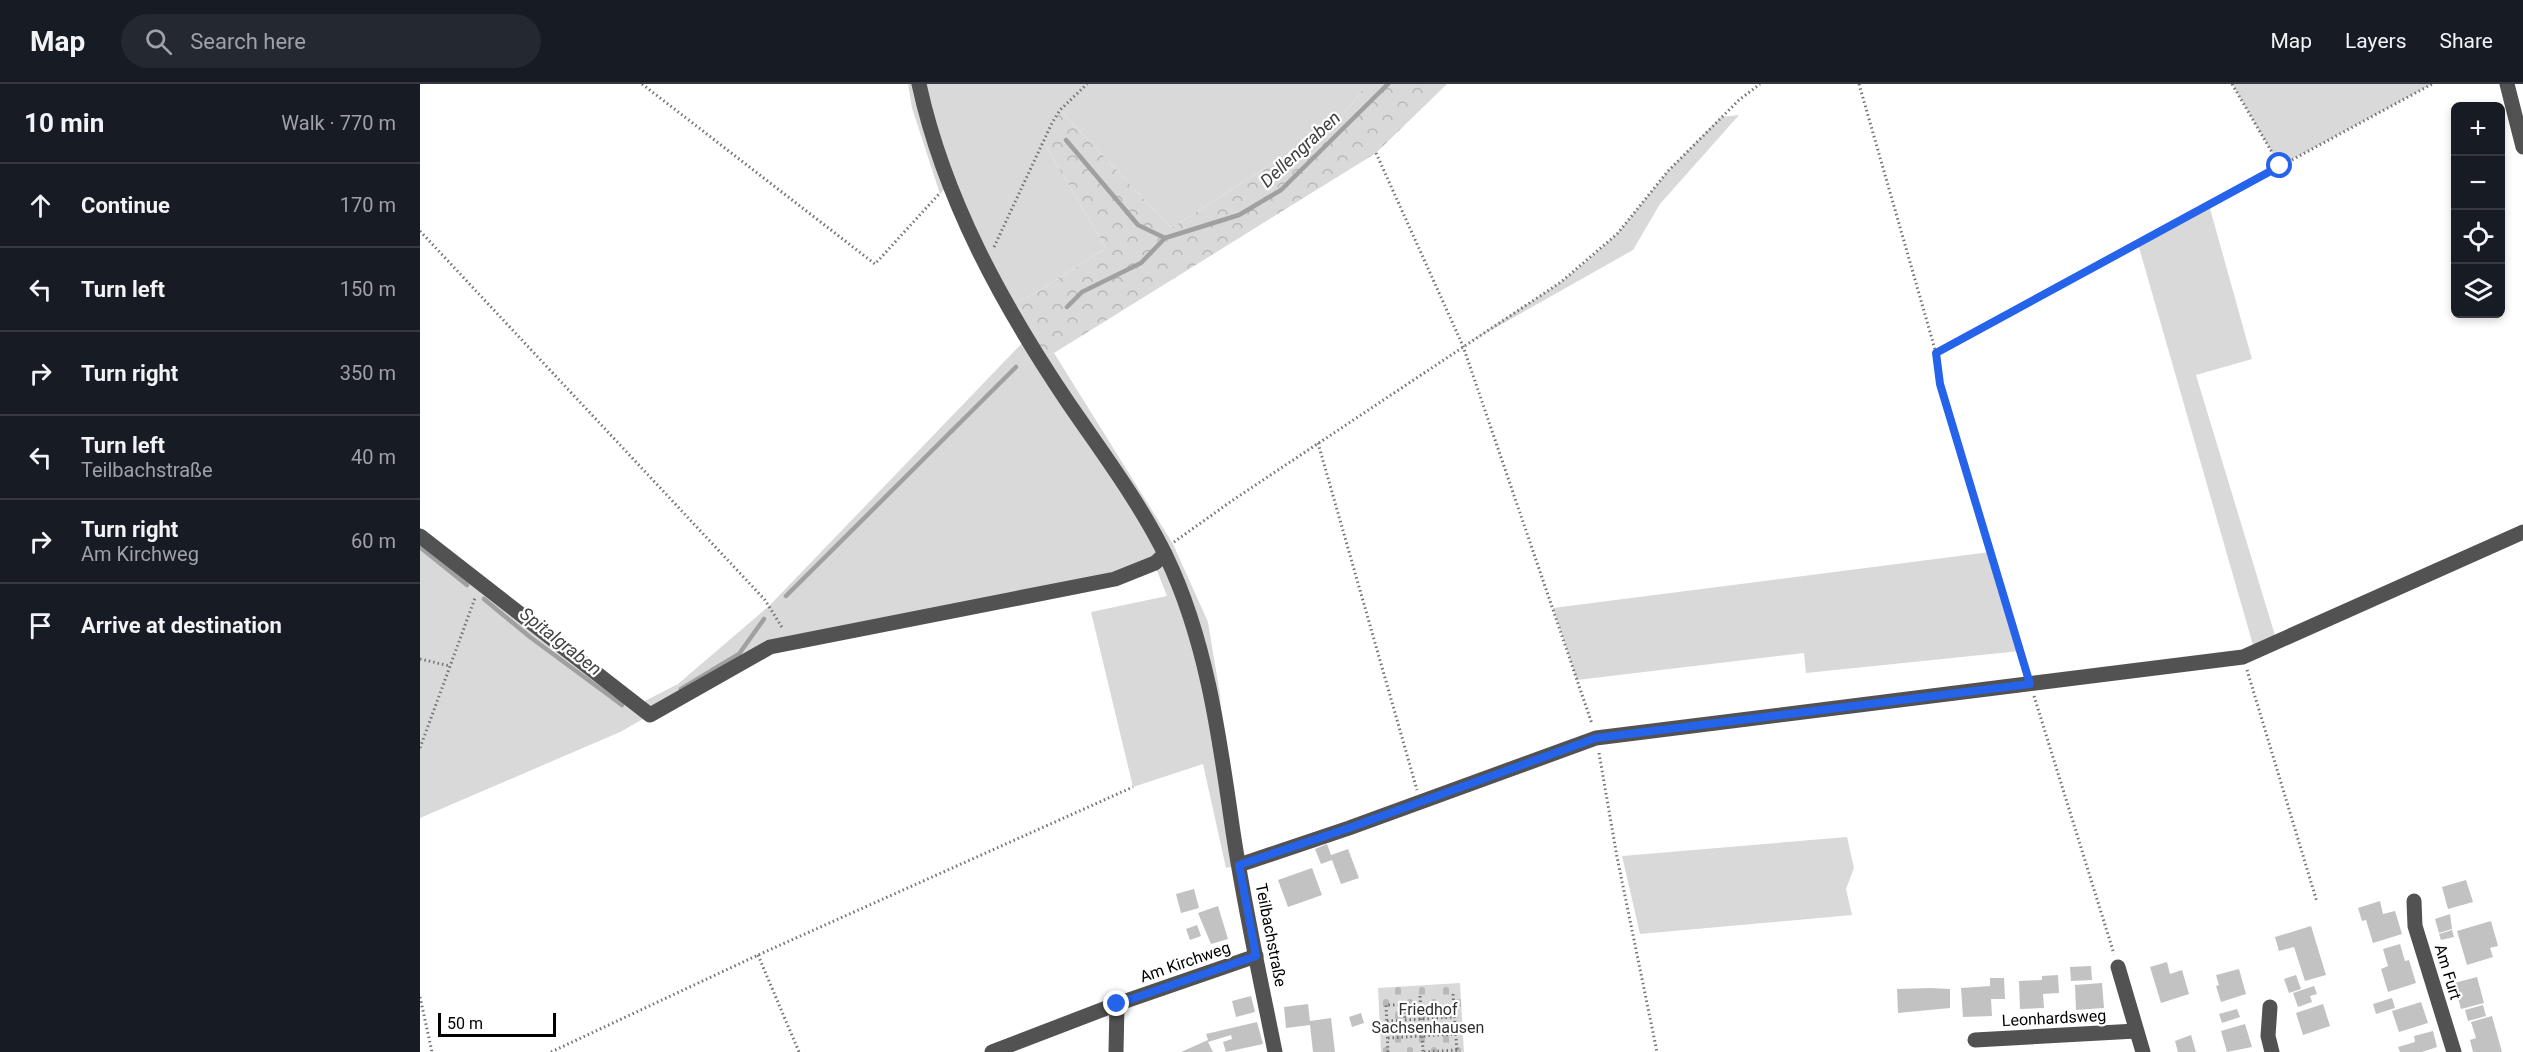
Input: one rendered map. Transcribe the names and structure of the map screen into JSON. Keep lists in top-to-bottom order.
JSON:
{
  "streets": {
    "street": [
      "Teilbachstraße",
      "Am Kirchweg",
      "Am Furt",
      "Leonhardsweg"
    ]
  },
  "crossings": [
    ["Teilbachstraße", "Am Kirchweg"]
  ],
  "water": ["Dellengraben", "Spitalgraben"],
  "parks": ["Friedhof Sachsenhausen"],
  "scale_bar": "50 m",
  "page": {
    "header": "Map",
    "search": "Search here",
    "nav": ["Map", "Layers", "Share"],
    "heading": ["10 min", "Walk · 770 m"],
    "map_buttons": ["+", "−"],
    "list": [
      ["Continue", "170 m"],
      ["Turn left", "150 m"],
      ["Turn right", "350 m"],
      ["Turn left", "Teilbachstraße", "40 m"],
      ["Turn right", "Am Kirchweg", "60 m"],
      "Arrive at destination"
    ],
    "scale": "50 m"
  }
}
